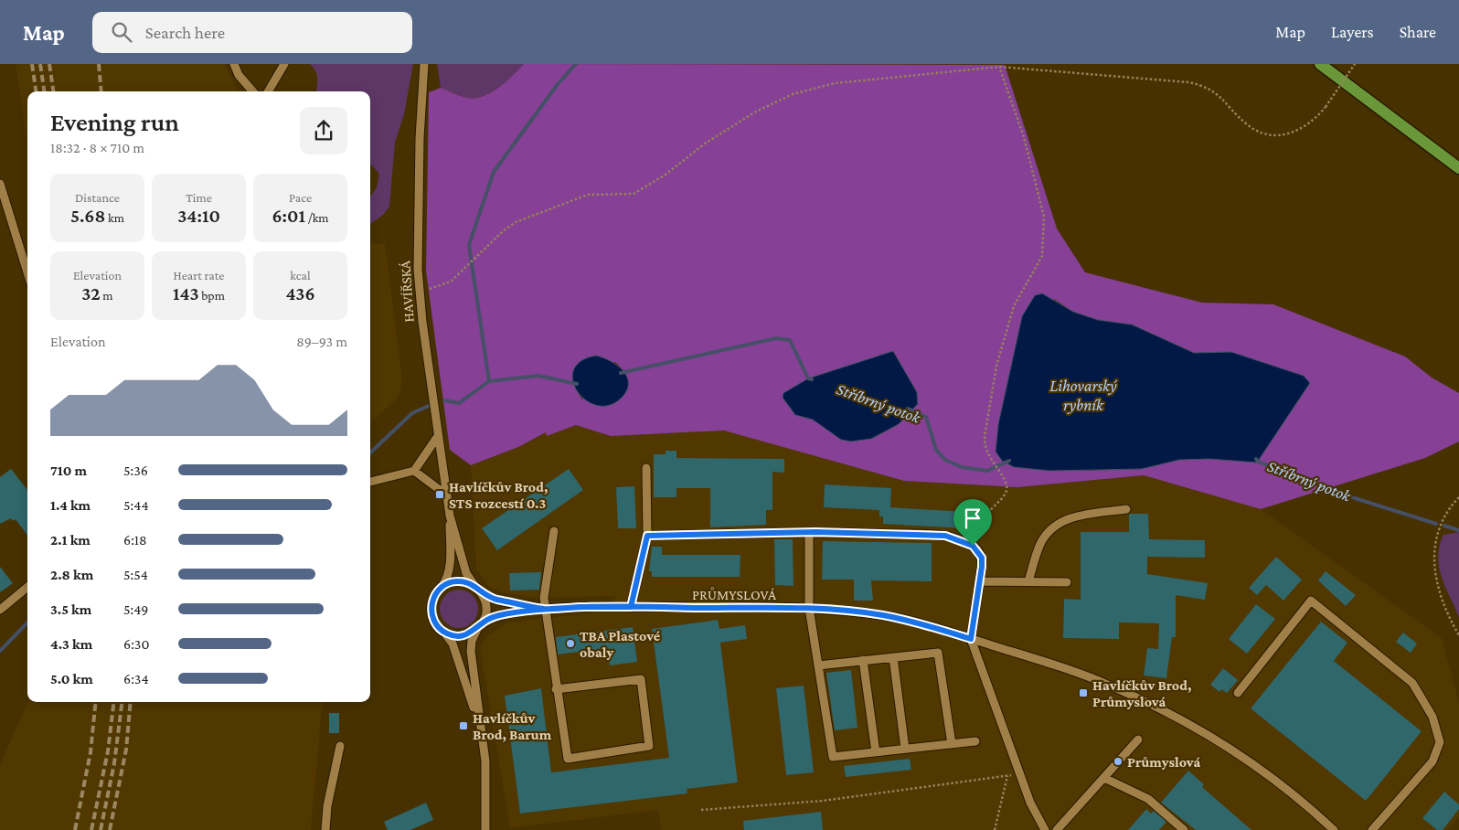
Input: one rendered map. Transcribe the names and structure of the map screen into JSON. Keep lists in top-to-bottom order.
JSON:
{
  "streets": {
    "street": ["HAVÍŘSKÁ", "PRŮMYSLOVÁ"]
  },
  "crossings": [
    ["HAVÍŘSKÁ", "PRŮMYSLOVÁ"]
  ],
  "water": ["Lihovarský rybník", "Stříbrný potok"],
  "places": {
    "transit": ["Havlíčkův Brod, STS rozcestí 0.3", "Havlíčkův Brod, Průmyslová", "Havlíčkův Brod, Barum"],
    "other": ["TBA Plastové obaly", "Průmyslová"]
  },
  "page": {
    "header": "Map",
    "search": "Search here",
    "nav": ["Map", "Layers", "Share"],
    "heading": ["Evening run", "18:32 · 8 × 710 m"],
    "stats": [
      ["Distance", "5.68 km"],
      ["Time", "34:10"],
      ["Pace", "6:01 /km"],
      ["Elevation", "32 m"],
      ["Heart rate", "143 bpm"],
      ["kcal", "436"]
    ],
    "chart": ["Elevation", "89–93 m"],
    "list": [
      {
        "name": "710 m",
        "note": "5:36"
      },
      {
        "name": "1.4 km",
        "note": "5:44"
      },
      {
        "name": "2.1 km",
        "note": "6:18"
      },
      {
        "name": "2.8 km",
        "note": "5:54"
      },
      {
        "name": "3.5 km",
        "note": "5:49"
      },
      {
        "name": "4.3 km",
        "note": "6:30"
      },
      {
        "name": "5.0 km",
        "note": "6:34"
      }
    ]
  }
}
